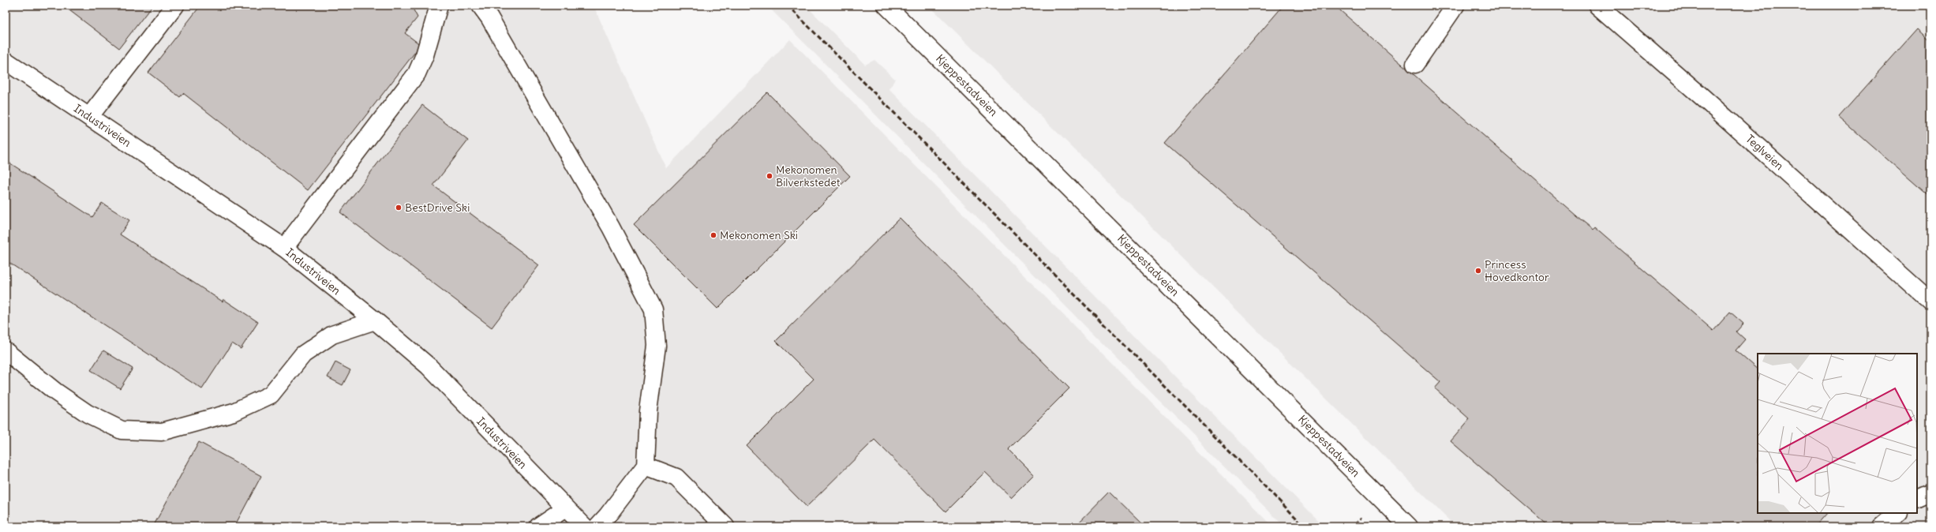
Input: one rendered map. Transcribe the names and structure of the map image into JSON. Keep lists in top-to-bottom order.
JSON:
{
  "streets": {
    "street": ["Kjeppestadveien", "Industriveien", "Teglveien"]
  },
  "places": [
    "Mekonomen Bilverkstedet",
    "BestDrive Ski",
    "Mekonomen Ski",
    "Princess Hovedkontor"
  ]
}
